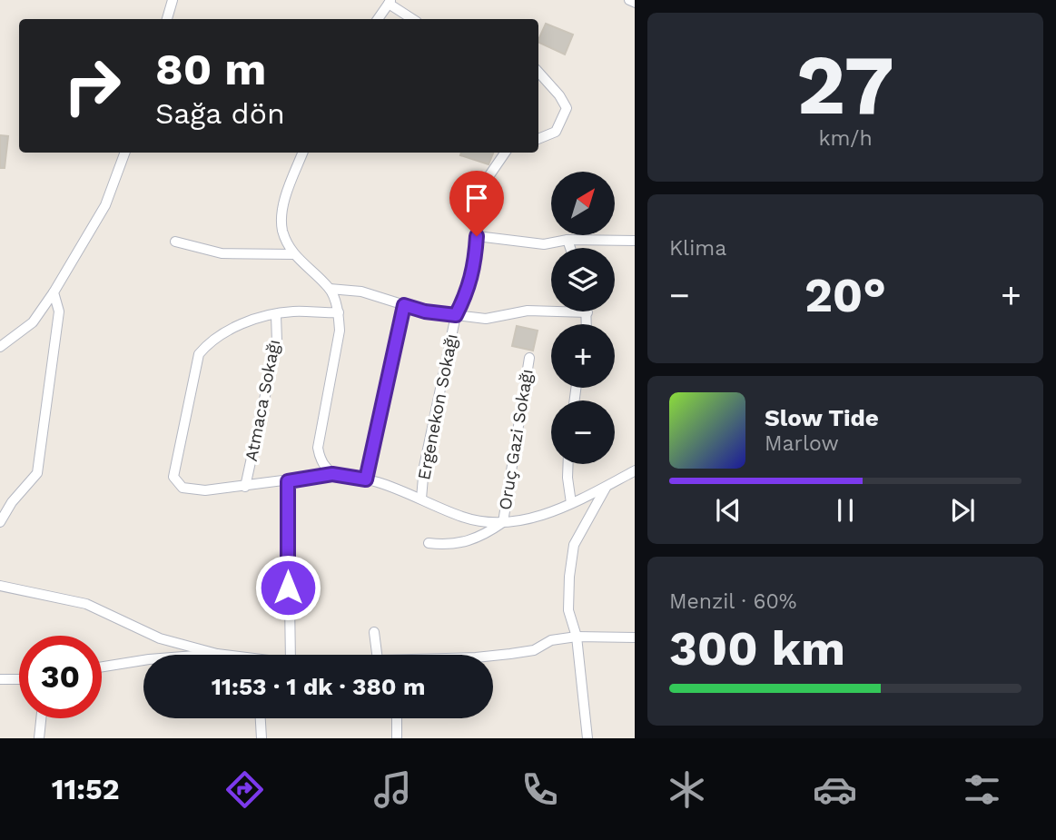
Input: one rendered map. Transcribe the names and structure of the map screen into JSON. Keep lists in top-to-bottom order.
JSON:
{
  "streets": {
    "street": ["Atmaca Sokağı", "Ergenekon Sokağı", "Oruç Gazi Sokağı"]
  },
  "north": "top right",
  "page": {
    "tile": [
      ["27", "km/h"],
      "Klima",
      ["Menzil · 60%", "300 km"]
    ],
    "turn": ["80 m", "Sağa dön"],
    "map_buttons": ["+", "−"],
    "heat": ["−", "20°", "+"],
    "song": ["Slow Tide", "Marlow"],
    "limit": "30",
    "trip": "11:53 · 1 dk · 380 m",
    "tabs": "11:52"
  }
}
